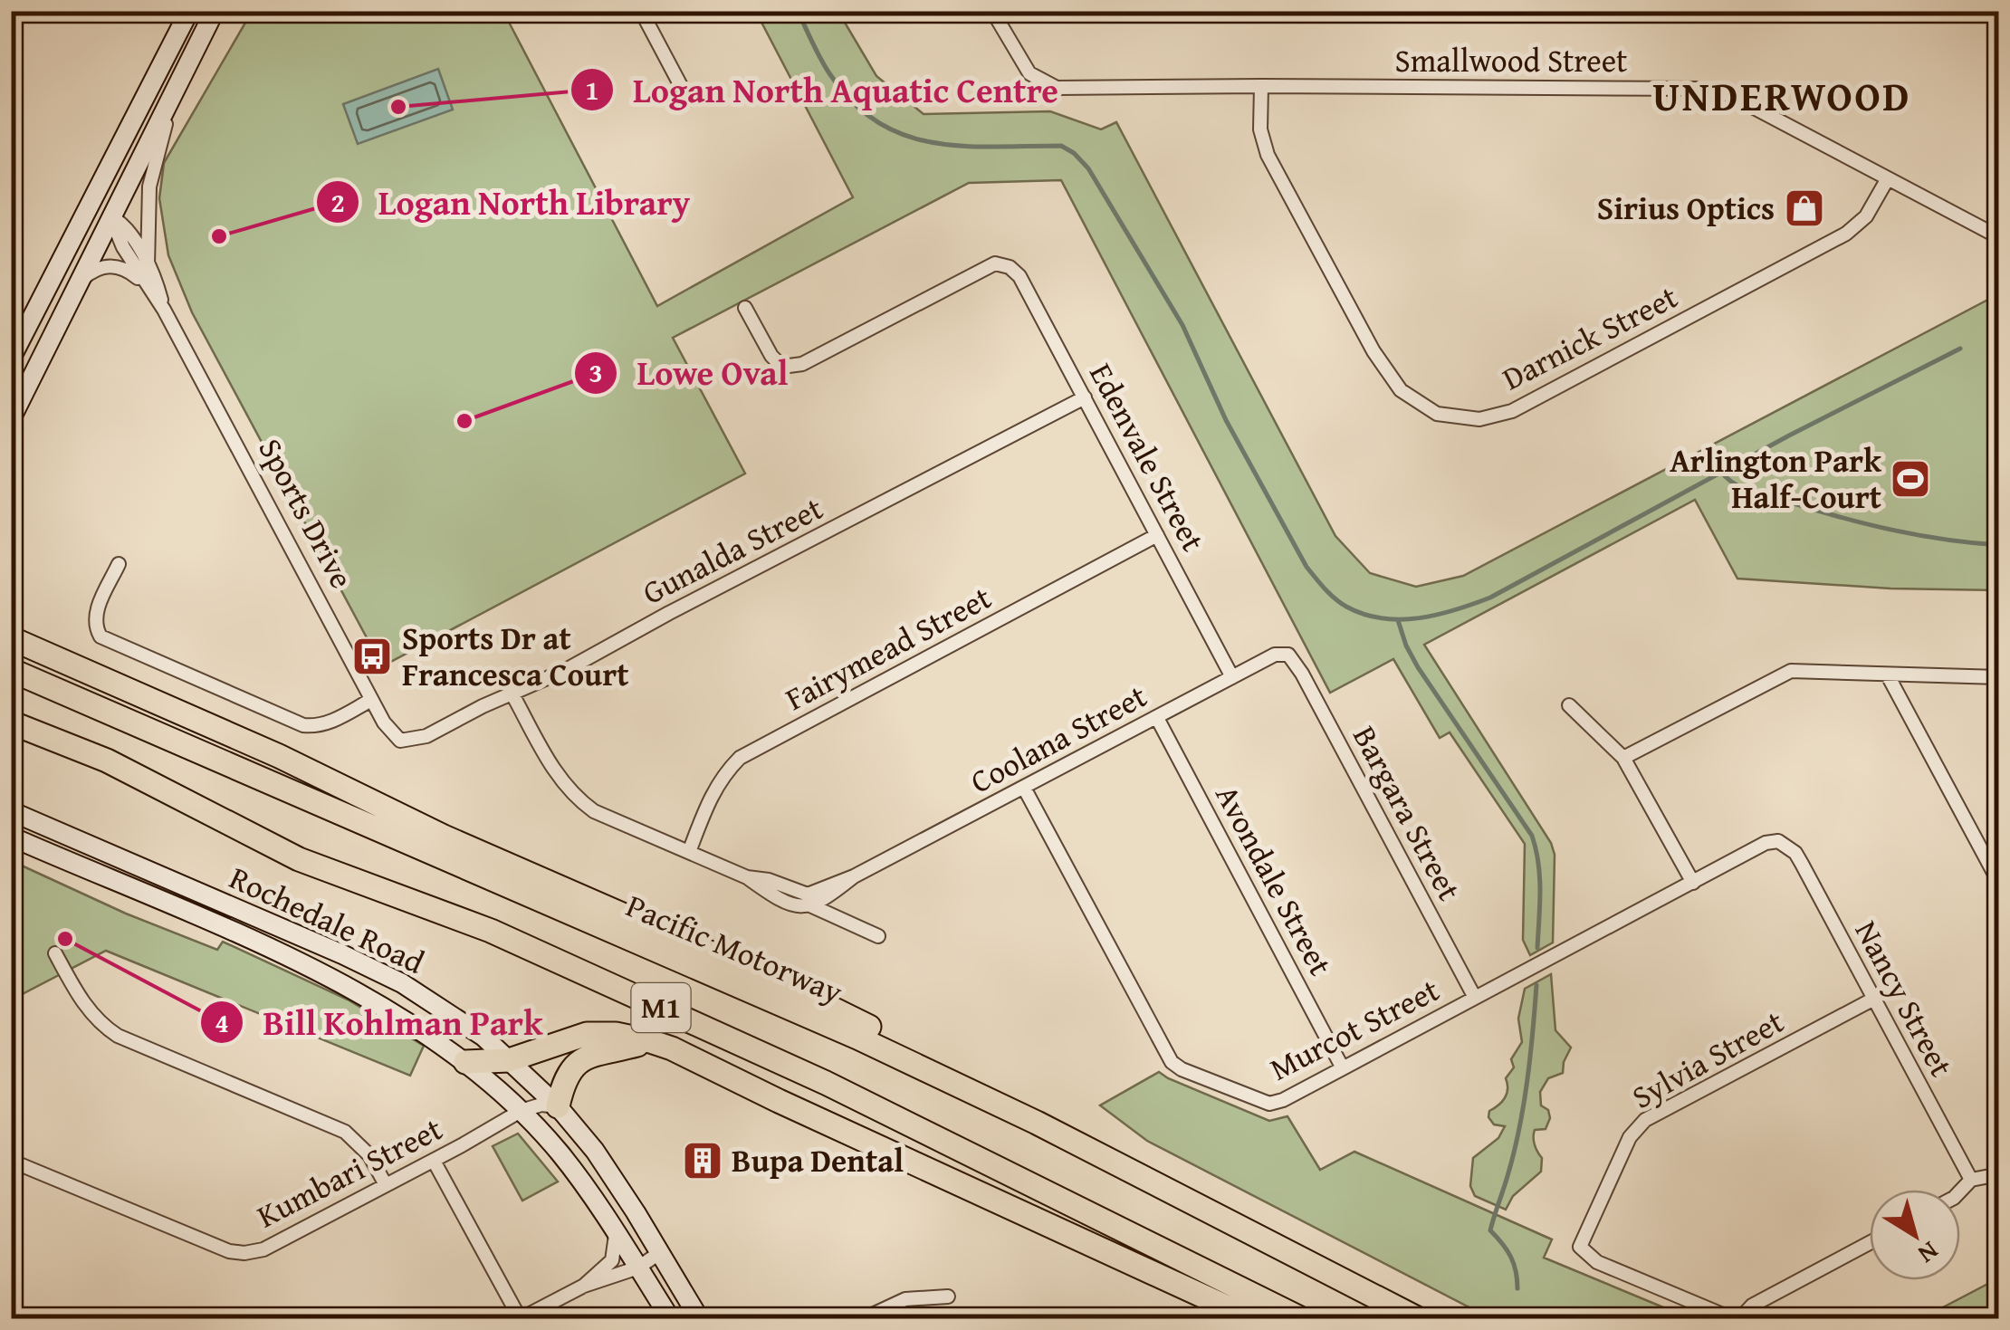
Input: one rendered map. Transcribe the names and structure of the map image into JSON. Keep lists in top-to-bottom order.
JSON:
{
  "streets": {
    "highway": ["Pacific Motorway", "M1"],
    "main road": ["Sports Drive", "Rochedale Road"],
    "street": [
      "Smallwood Street",
      "Darnick Street",
      "Edenvale Street",
      "Gunalda Street",
      "Fairymead Street",
      "Coolana Street",
      "Bargara Street",
      "Avondale Street",
      "Nancy Street",
      "Murcot Street",
      "Sylvia Street",
      "Kumbari Street"
    ]
  },
  "crossings": [
    ["Smallwood Street", "Darnick Street"],
    ["Edenvale Street", "Gunalda Street"],
    ["Edenvale Street", "Fairymead Street"],
    ["Edenvale Street", "Coolana Street"],
    ["Sports Drive", "Gunalda Street"],
    ["Coolana Street", "Bargara Street"],
    ["Coolana Street", "Avondale Street"],
    ["Coolana Street", "Murcot Street"],
    ["Bargara Street", "Murcot Street"],
    ["Avondale Street", "Murcot Street"],
    ["Rochedale Road", "Kumbari Street"],
    ["Nancy Street", "Murcot Street"],
    ["Nancy Street", "Sylvia Street"]
  ],
  "districts": ["UNDERWOOD"],
  "places": {
    "other": [
      "Logan North Aquatic Centre",
      "Logan North Library",
      "Lowe Oval",
      "Bill Kohlman Park"
    ],
    "shop": ["Sirius Optics"],
    "sports": ["Arlington Park Half-Court"],
    "bus stop": ["Sports Dr at Francesca Court"],
    "building": ["Bupa Dental"]
  },
  "north": "bottom right"
}
